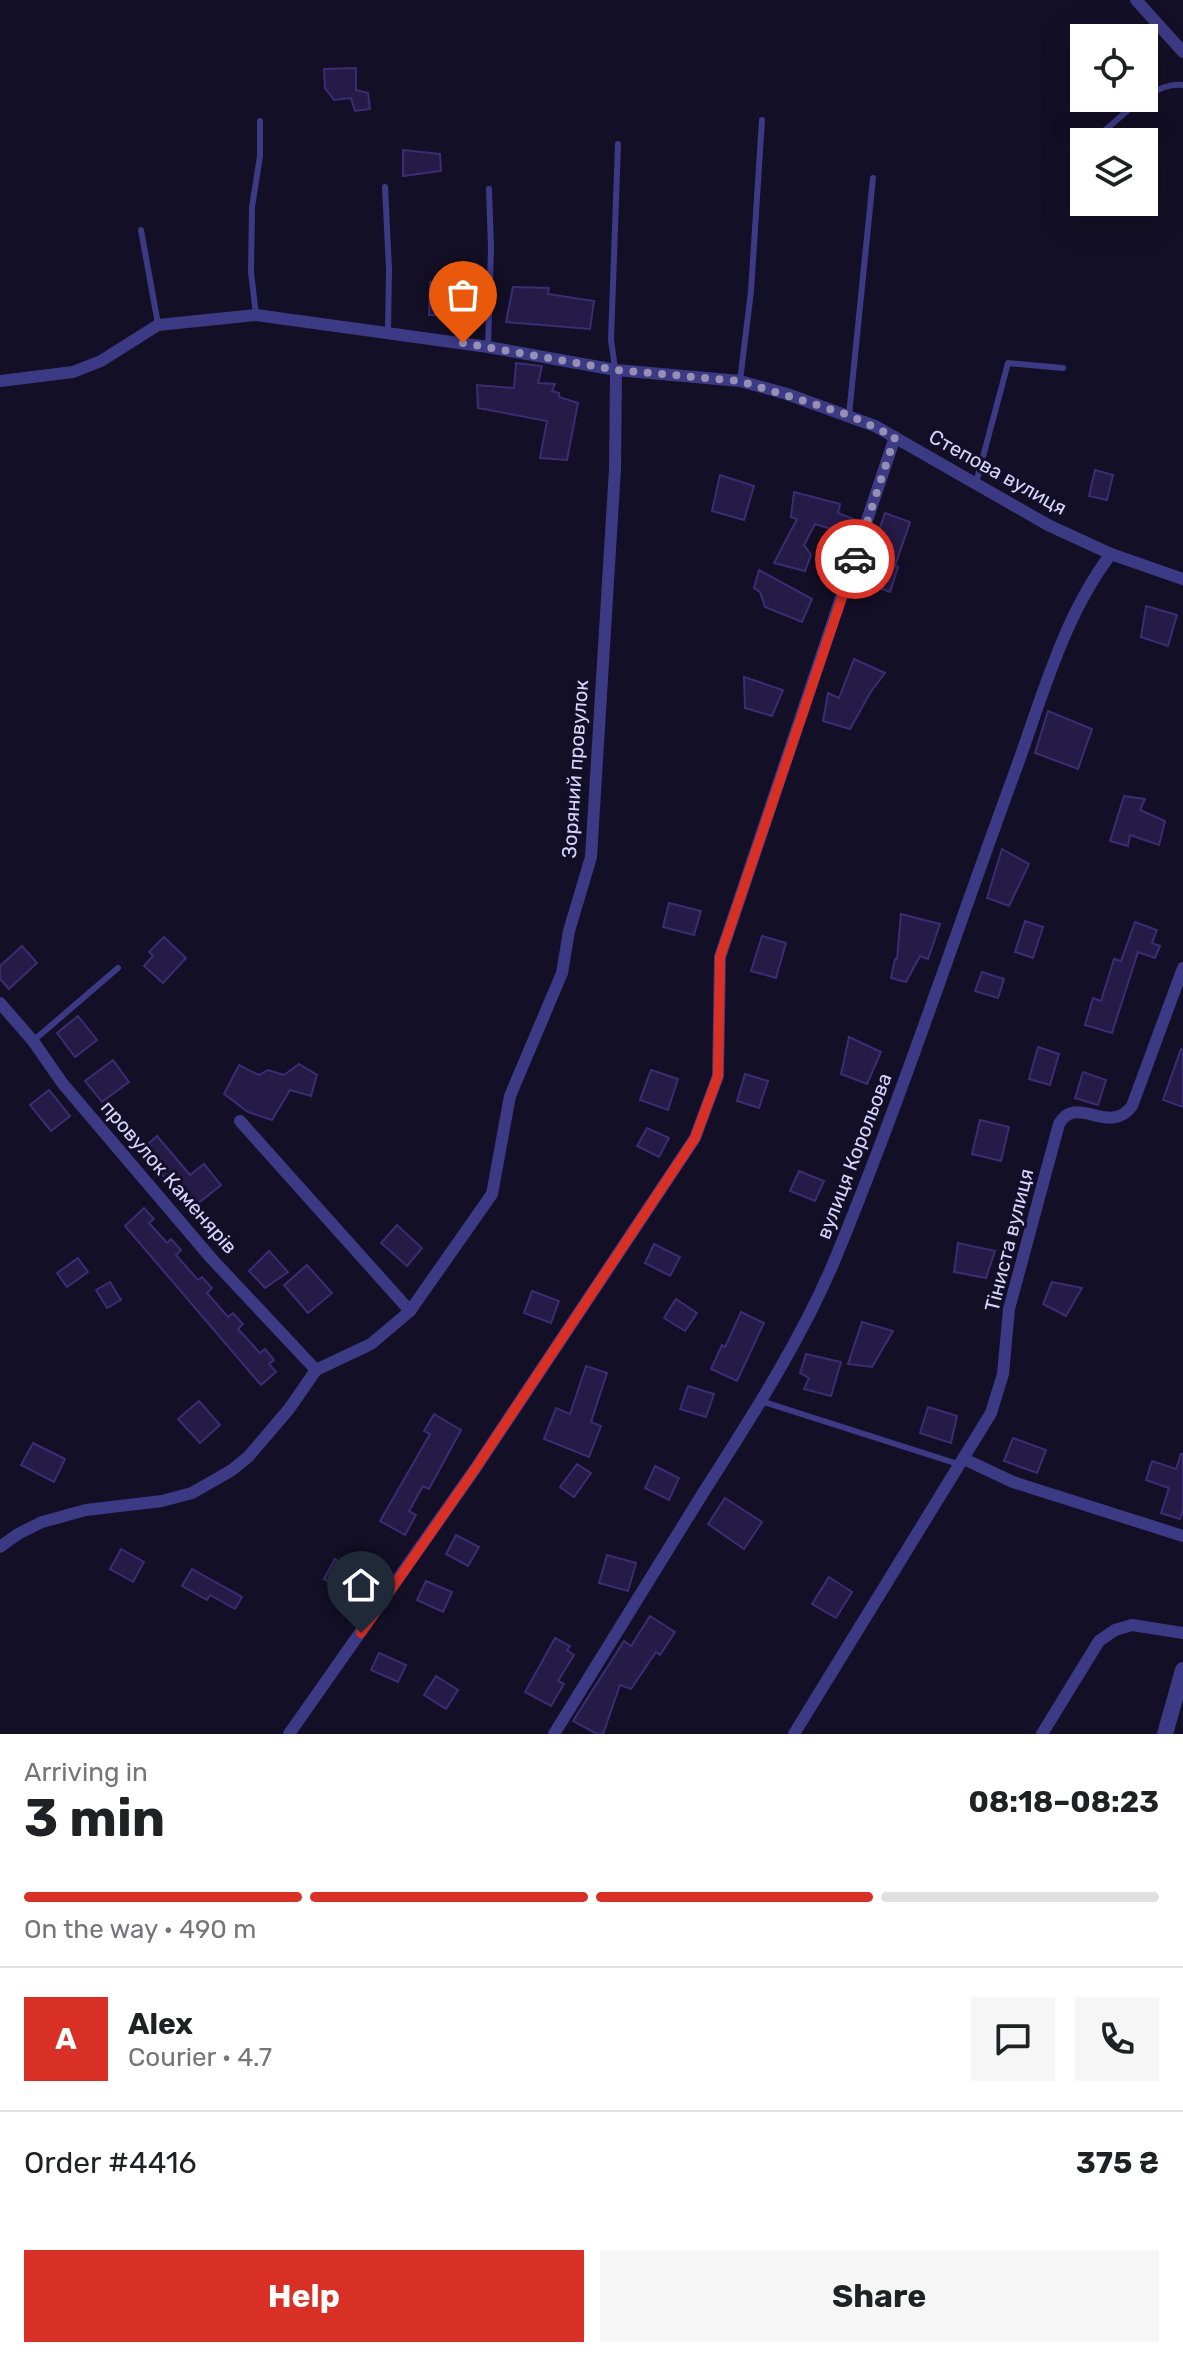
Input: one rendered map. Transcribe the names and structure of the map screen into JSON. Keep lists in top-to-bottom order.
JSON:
{
  "streets": {
    "street": [
      "Степова вулиця",
      "Зоряний провулок",
      "вулиця Корольова",
      "провулок Каменярів",
      "Тіниста вулиця"
    ]
  },
  "crossings": [
    ["Степова вулиця", "Зоряний провулок"],
    ["Степова вулиця", "вулиця Корольова"],
    ["Зоряний провулок", "провулок Каменярів"]
  ],
  "page": {
    "heading": ["3 min", "Arriving in", "08:18–08:23"],
    "panel": [
      "Alex",
      "Courier · 4.7",
      "Order #4416",
      "375 ₴"
    ],
    "bar": "On the way · 490 m",
    "round": "A",
    "buttons": ["Help", "Share"]
  }
}
